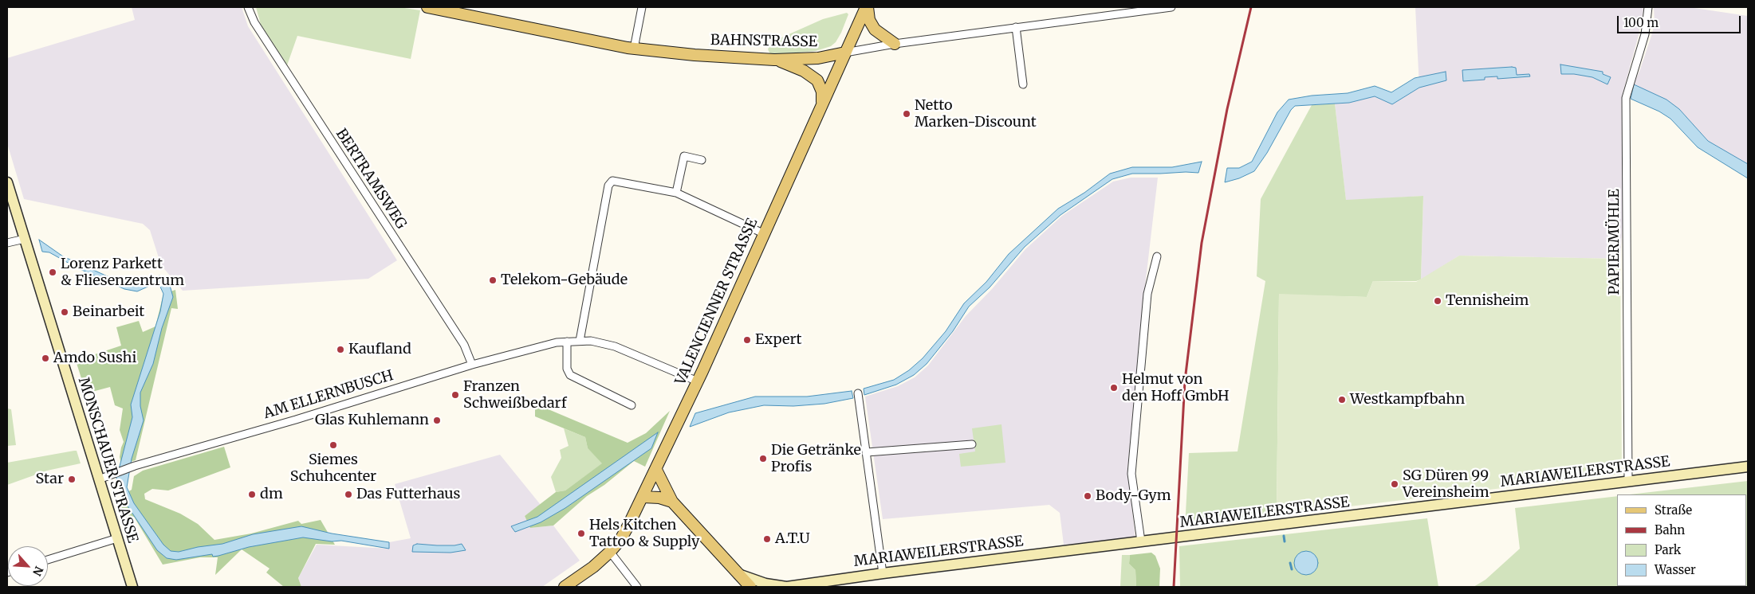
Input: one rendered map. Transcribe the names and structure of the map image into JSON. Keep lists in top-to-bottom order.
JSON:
{
  "streets": {
    "main road": [
      "BAHNSTRASSE",
      "VALENCIENNER STRASSE",
      "MONSCHAUER STRASSE",
      "MARIAWEILERSTRASSE"
    ],
    "street": ["BERTRAMSWEG", "PAPIERMÜHLE", "AM ELLERNBUSCH"]
  },
  "crossings": [
    ["BAHNSTRASSE", "VALENCIENNER STRASSE"],
    ["BERTRAMSWEG", "AM ELLERNBUSCH"],
    ["PAPIERMÜHLE", "MARIAWEILERSTRASSE"],
    ["VALENCIENNER STRASSE", "AM ELLERNBUSCH"],
    ["AM ELLERNBUSCH", "MONSCHAUER STRASSE"]
  ],
  "places": [
    "Netto Marken-Discount",
    "Lorenz Parkett & Fliesenzentrum",
    "Telekom-Gebäude",
    "Tennisheim",
    "Beinarbeit",
    "Expert",
    "Kaufland",
    "Amdo Sushi",
    "Helmut von den Hoff GmbH",
    "Franzen Schweißbedarf",
    "Westkampfbahn",
    "Glas Kuhlemann",
    "Siemes Schuhcenter",
    "Die Getränke Profis",
    "Star",
    "SG Düren 99 Vereinsheim",
    "dm",
    "Das Futterhaus",
    "Body-Gym",
    "Hels Kitchen Tattoo & Supply",
    "A.T.U"
  ],
  "legend": [
    "Straße",
    "Bahn",
    "Park",
    "Wasser"
  ],
  "scale_bar": "100 m",
  "north": "bottom right"
}
